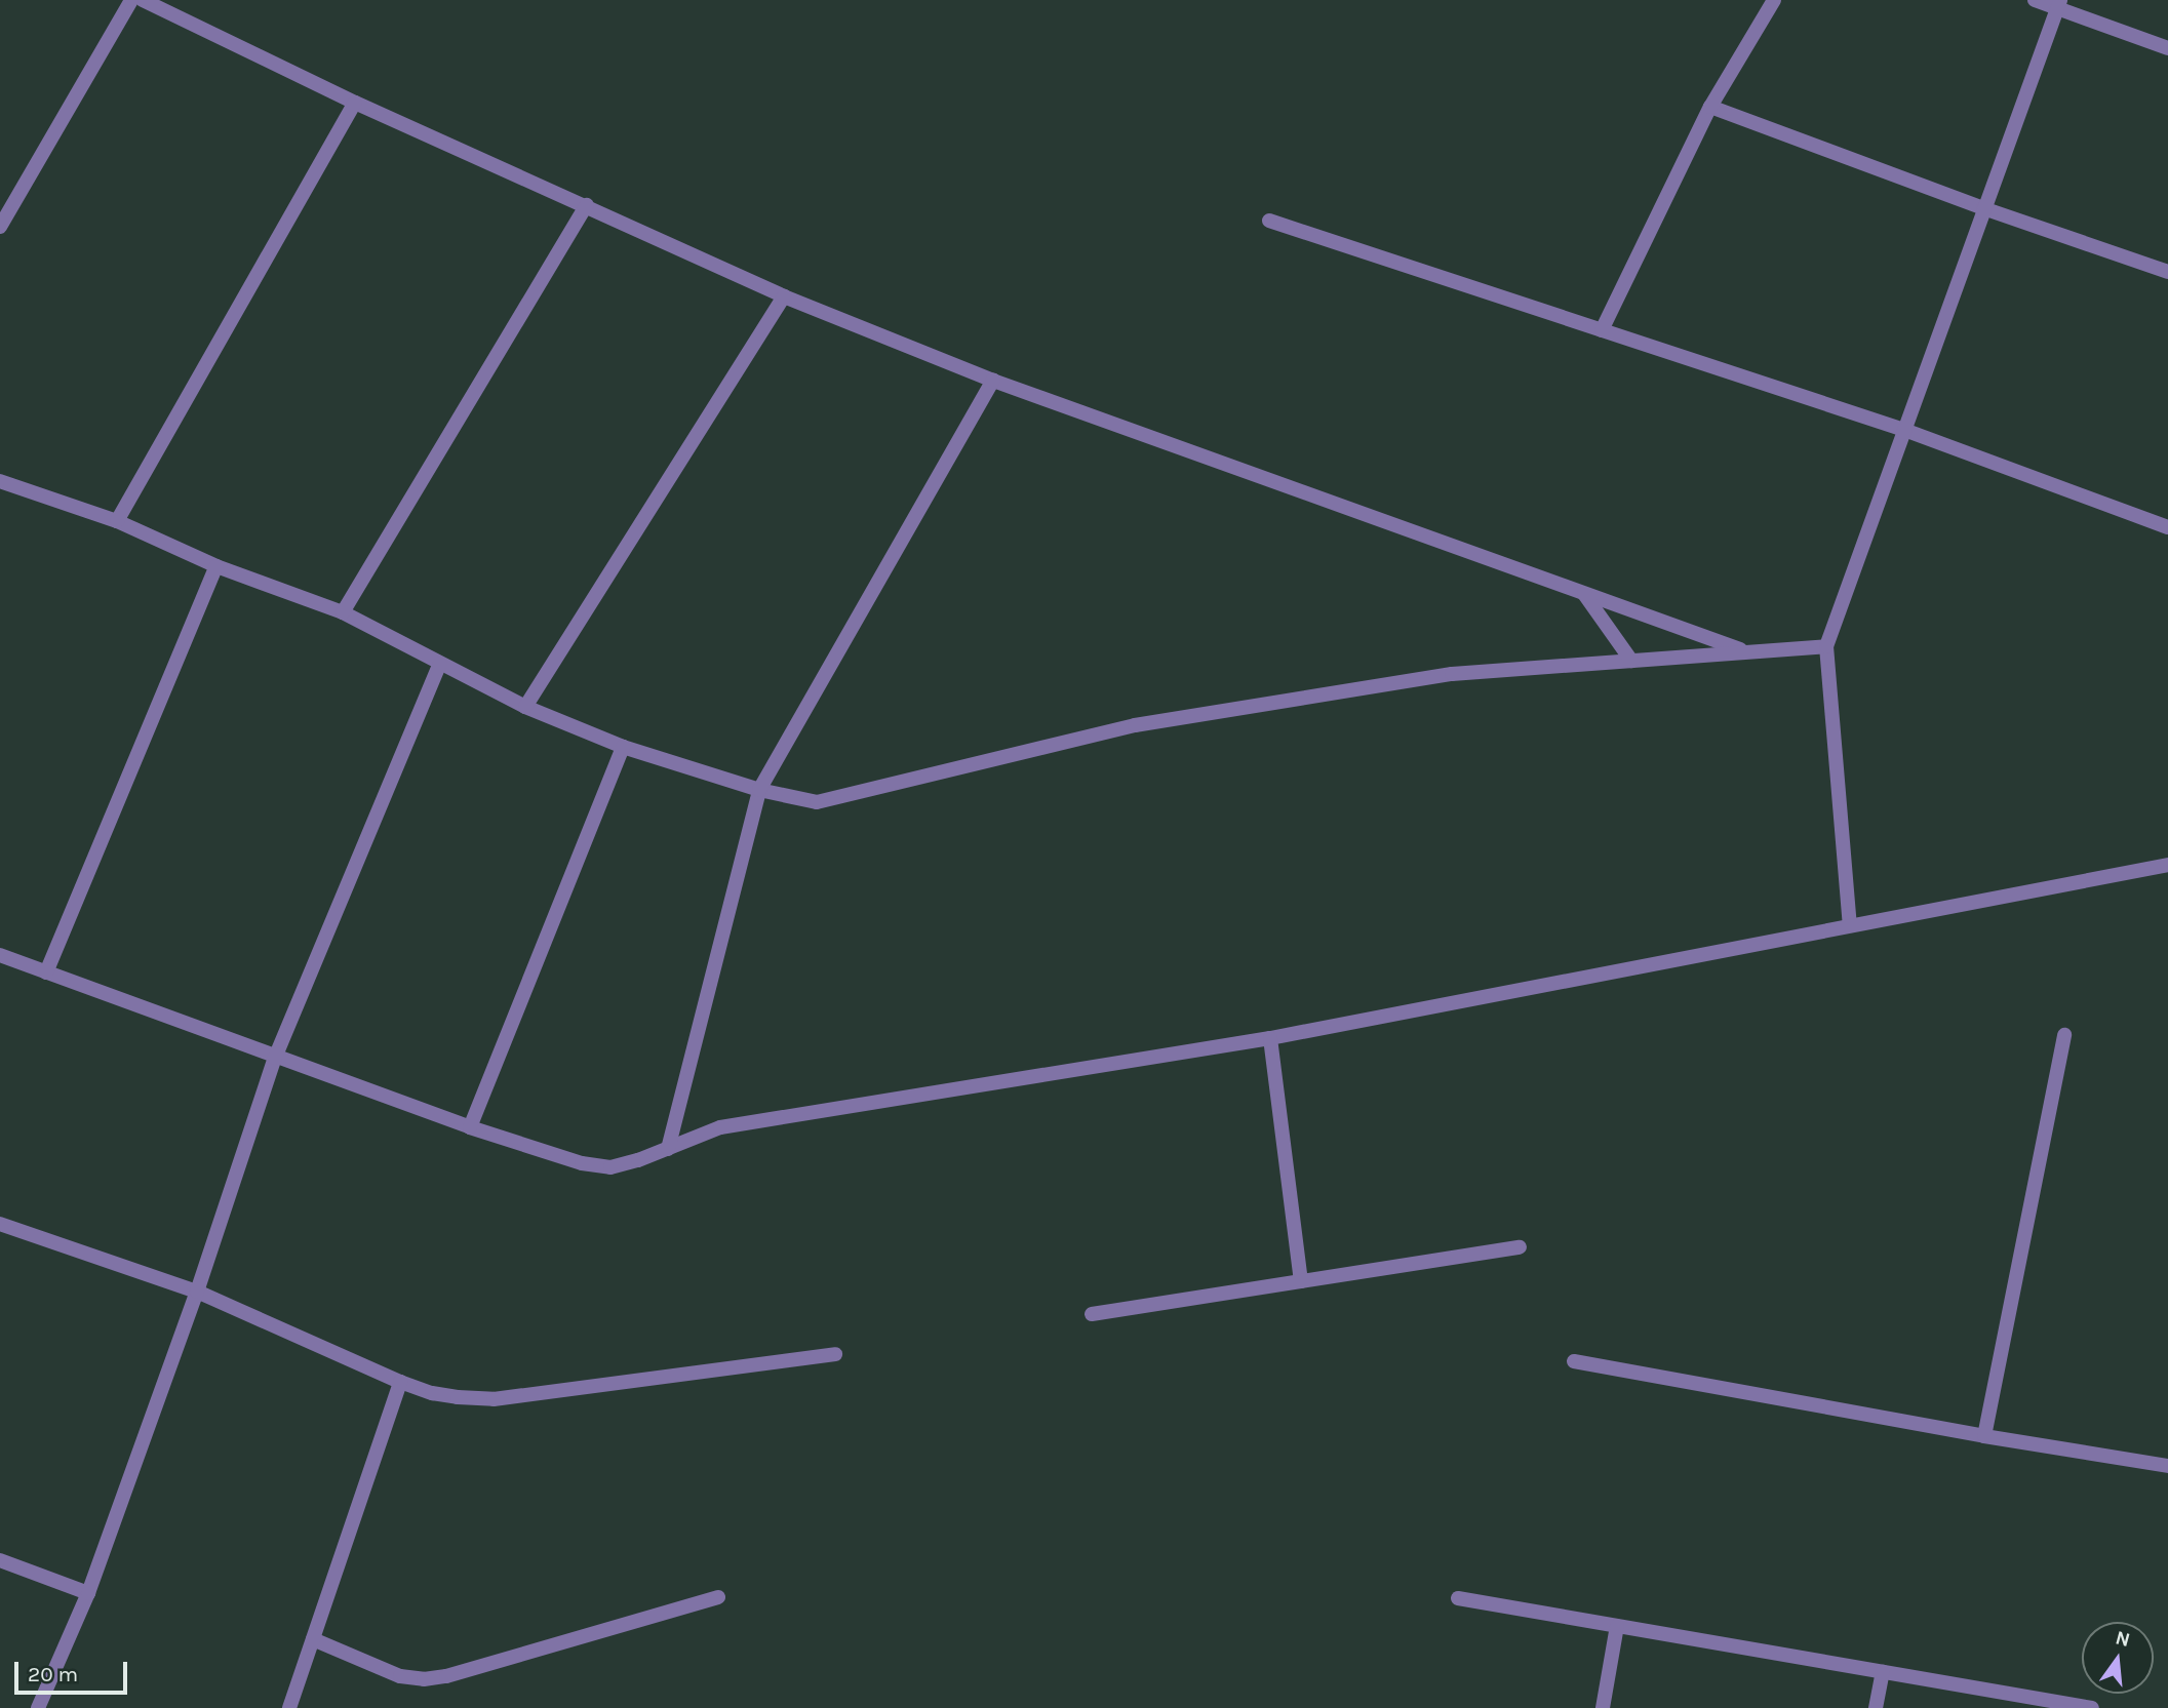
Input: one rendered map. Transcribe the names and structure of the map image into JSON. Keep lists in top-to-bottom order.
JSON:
{
  "scale_bar": "20 m",
  "north": "top"
}
